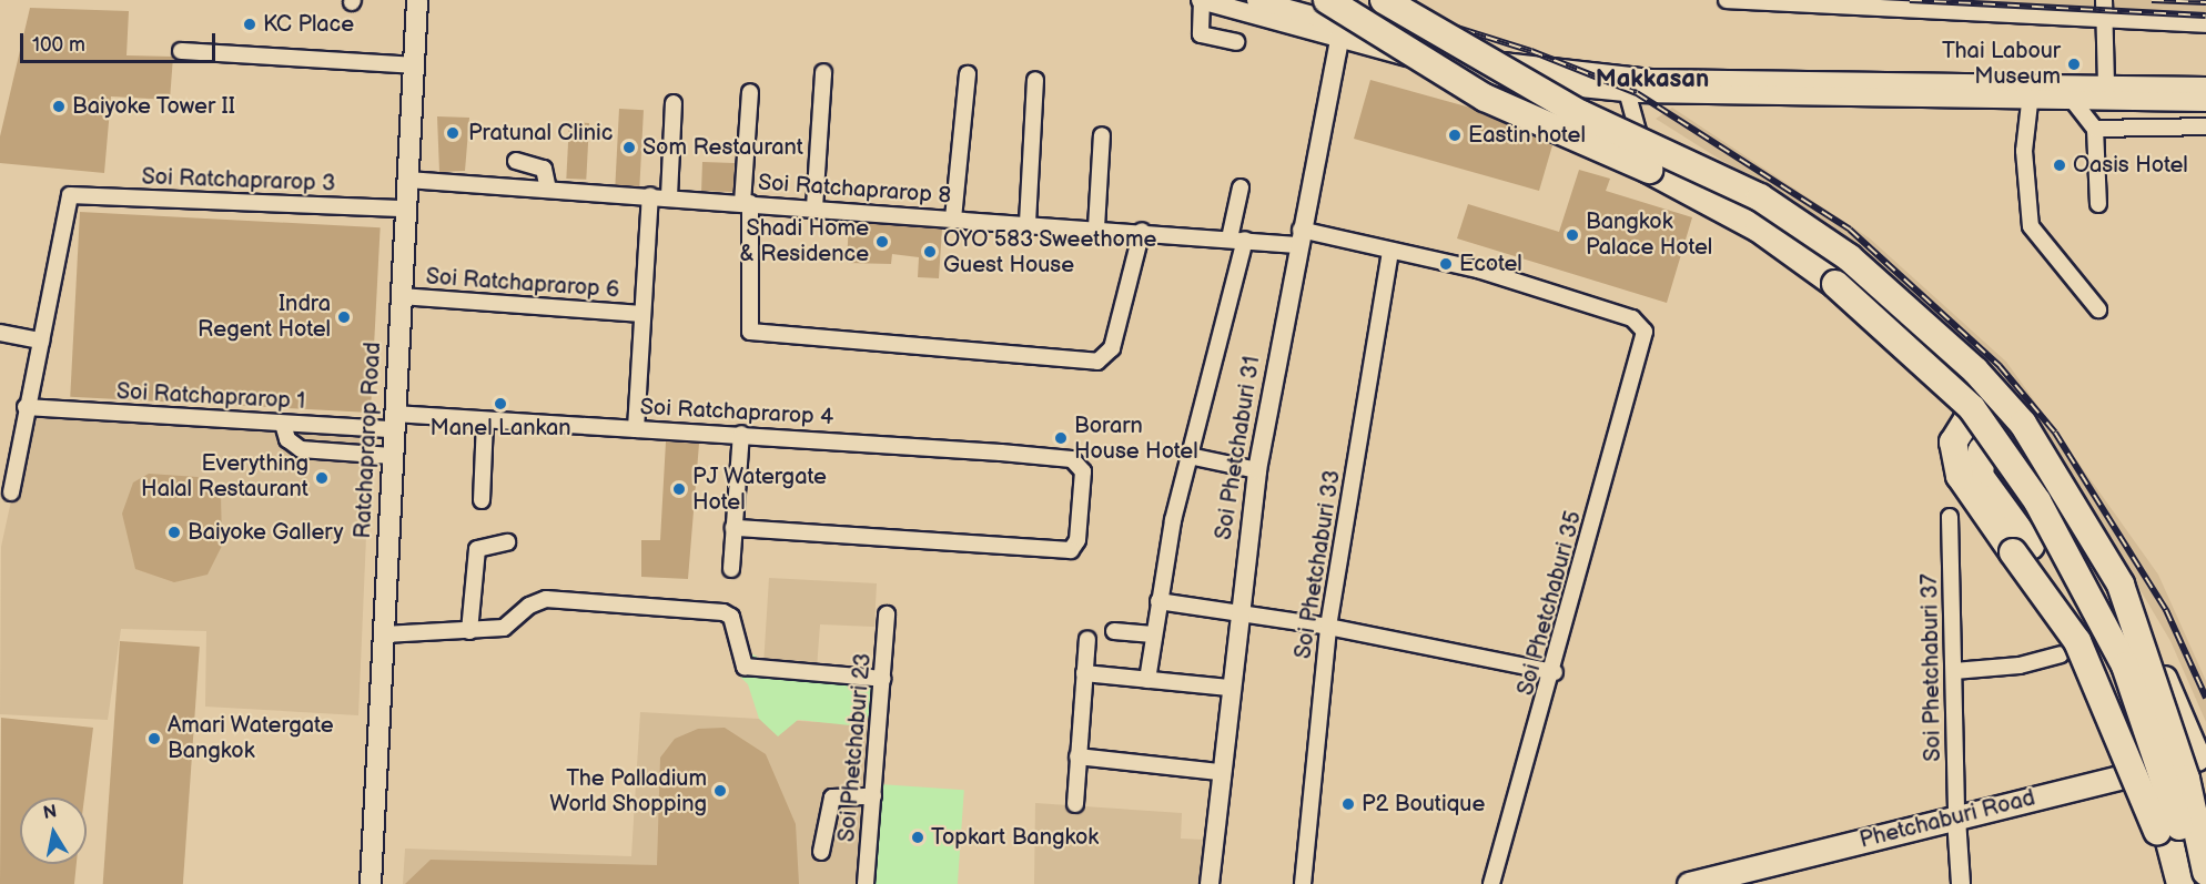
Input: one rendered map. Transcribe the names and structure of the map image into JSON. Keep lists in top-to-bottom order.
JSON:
{
  "streets": {
    "main road": ["Ratchaprarop Road", "Phetchaburi Road"],
    "street": [
      "Soi Ratchaprarop 3",
      "Soi Ratchaprarop 8",
      "Soi Ratchaprarop 6",
      "Soi Ratchaprarop 1",
      "Soi Ratchaprarop 4",
      "Soi Phetchaburi 31",
      "Soi Phetchaburi 33",
      "Soi Phetchaburi 35",
      "Soi Phetchaburi 37",
      "Soi Phetchaburi 23"
    ]
  },
  "crossings": [
    ["Soi Ratchaprarop 3", "Ratchaprarop Road"],
    ["Soi Ratchaprarop 8", "Ratchaprarop Road"],
    ["Soi Ratchaprarop 8", "Soi Phetchaburi 31"],
    ["Soi Ratchaprarop 8", "Soi Phetchaburi 33"],
    ["Soi Ratchaprarop 8", "Soi Phetchaburi 35"],
    ["Soi Ratchaprarop 6", "Ratchaprarop Road"],
    ["Soi Ratchaprarop 1", "Soi Ratchaprarop 4"],
    ["Soi Ratchaprarop 1", "Ratchaprarop Road"],
    ["Soi Ratchaprarop 4", "Ratchaprarop Road"],
    ["Soi Phetchaburi 37", "Phetchaburi Road"]
  ],
  "districts": ["Makkasan"],
  "places": [
    "KC Place",
    "Thai Labour Museum",
    "Baiyoke Tower II",
    "Pratunal Clinic",
    "Eastin hotel",
    "Som Restaurant",
    "Oasis Hotel",
    "Bangkok Palace Hotel",
    "Shadi Home & Residence",
    "OYO 583 Sweethome Guest House",
    "Ecotel",
    "Indra Regent Hotel",
    "Manel Lankan",
    "Borarn House Hotel",
    "Everything Halal Restaurant",
    "PJ Watergate Hotel",
    "Baiyoke Gallery",
    "Amari Watergate Bangkok",
    "The Palladium World Shopping",
    "P2 Boutique",
    "Topkart Bangkok"
  ],
  "scale_bar": "100 m",
  "north": "top"
}
